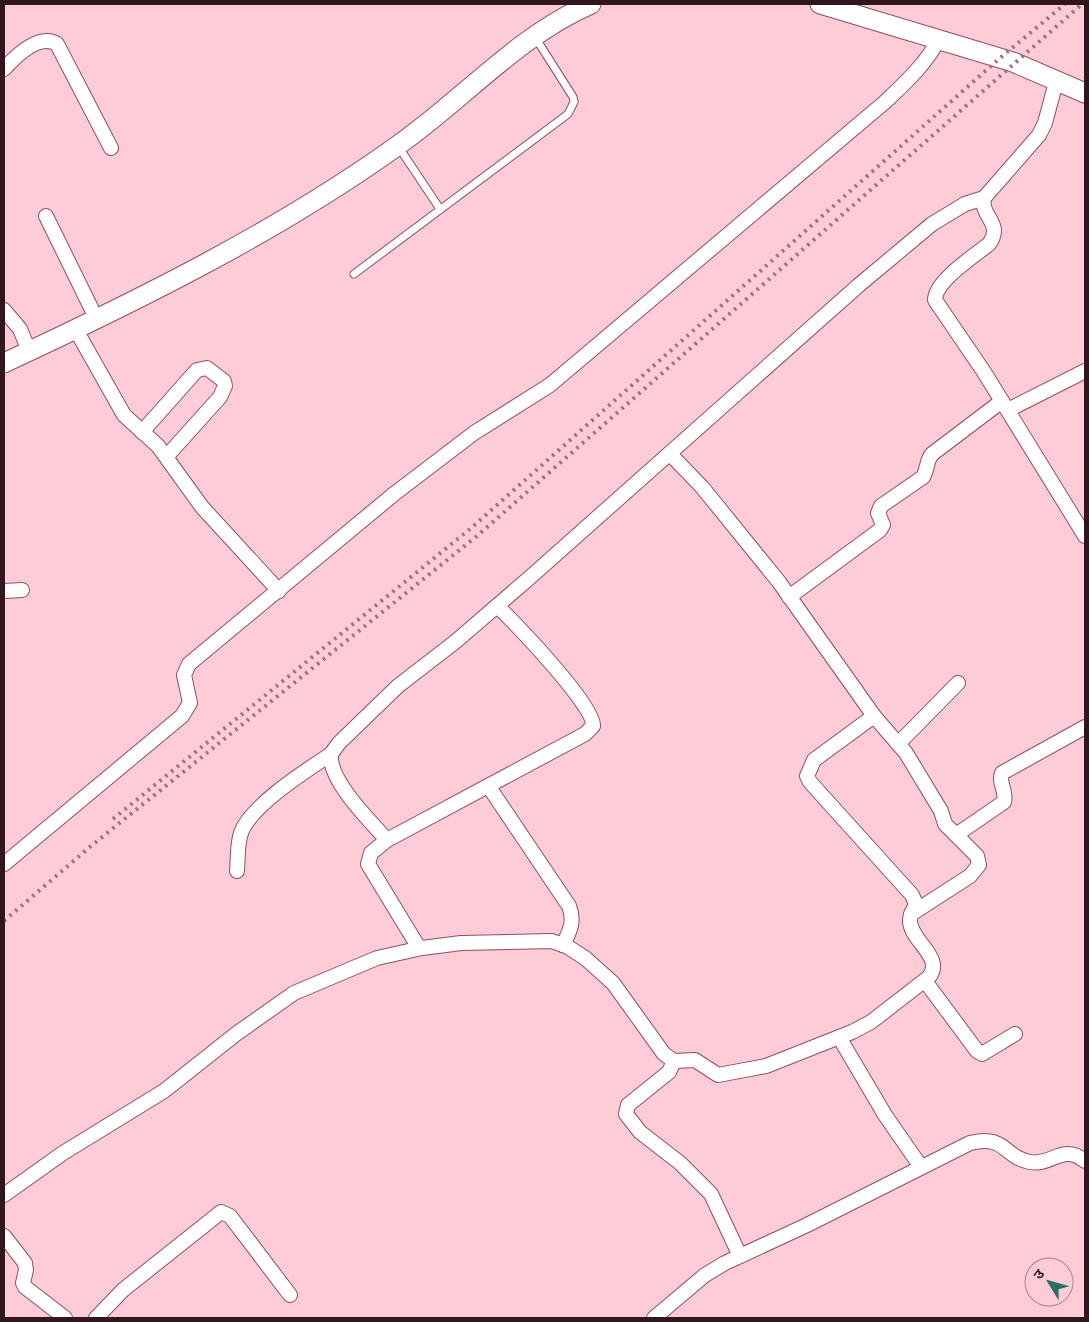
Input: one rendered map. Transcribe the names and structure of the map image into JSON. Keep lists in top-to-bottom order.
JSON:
{
  "north": "top left"
}
